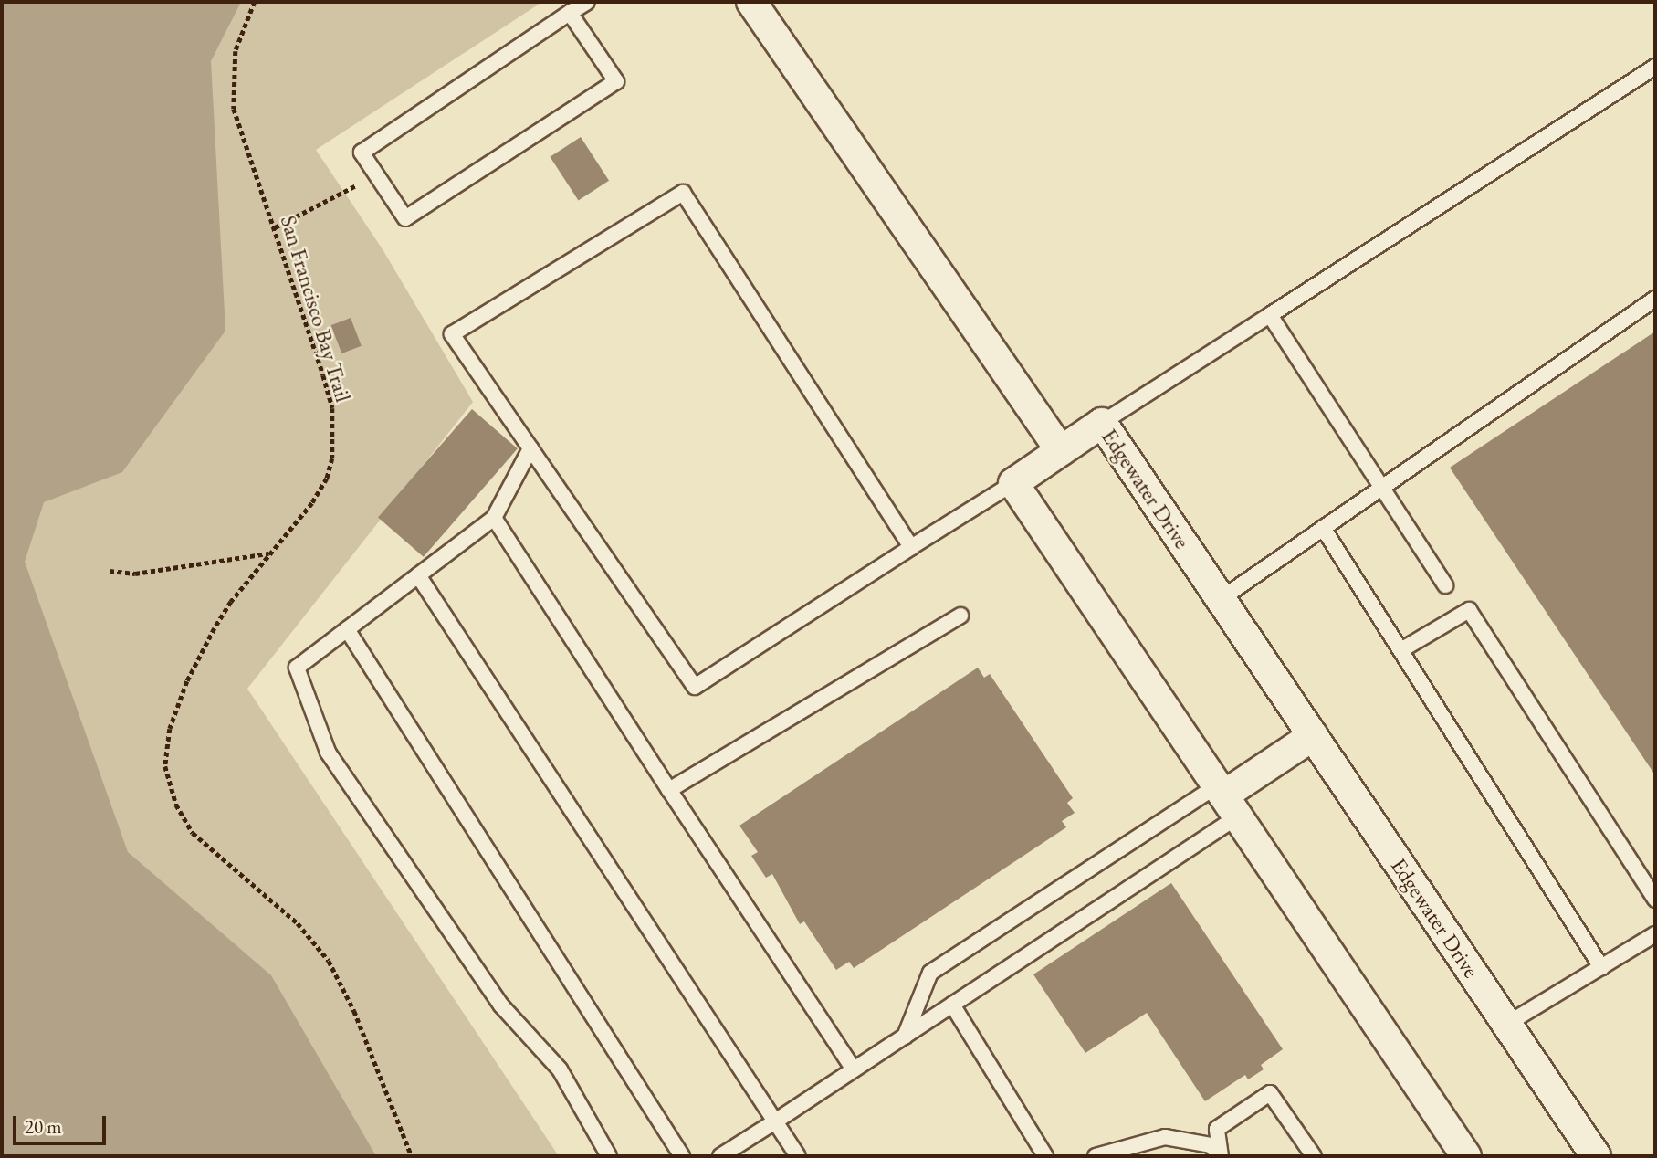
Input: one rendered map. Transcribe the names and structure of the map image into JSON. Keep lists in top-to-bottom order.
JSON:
{
  "streets": {
    "street": ["Edgewater Drive"],
    "path": ["San Francisco Bay Trail"]
  },
  "scale_bar": "20 m"
}
